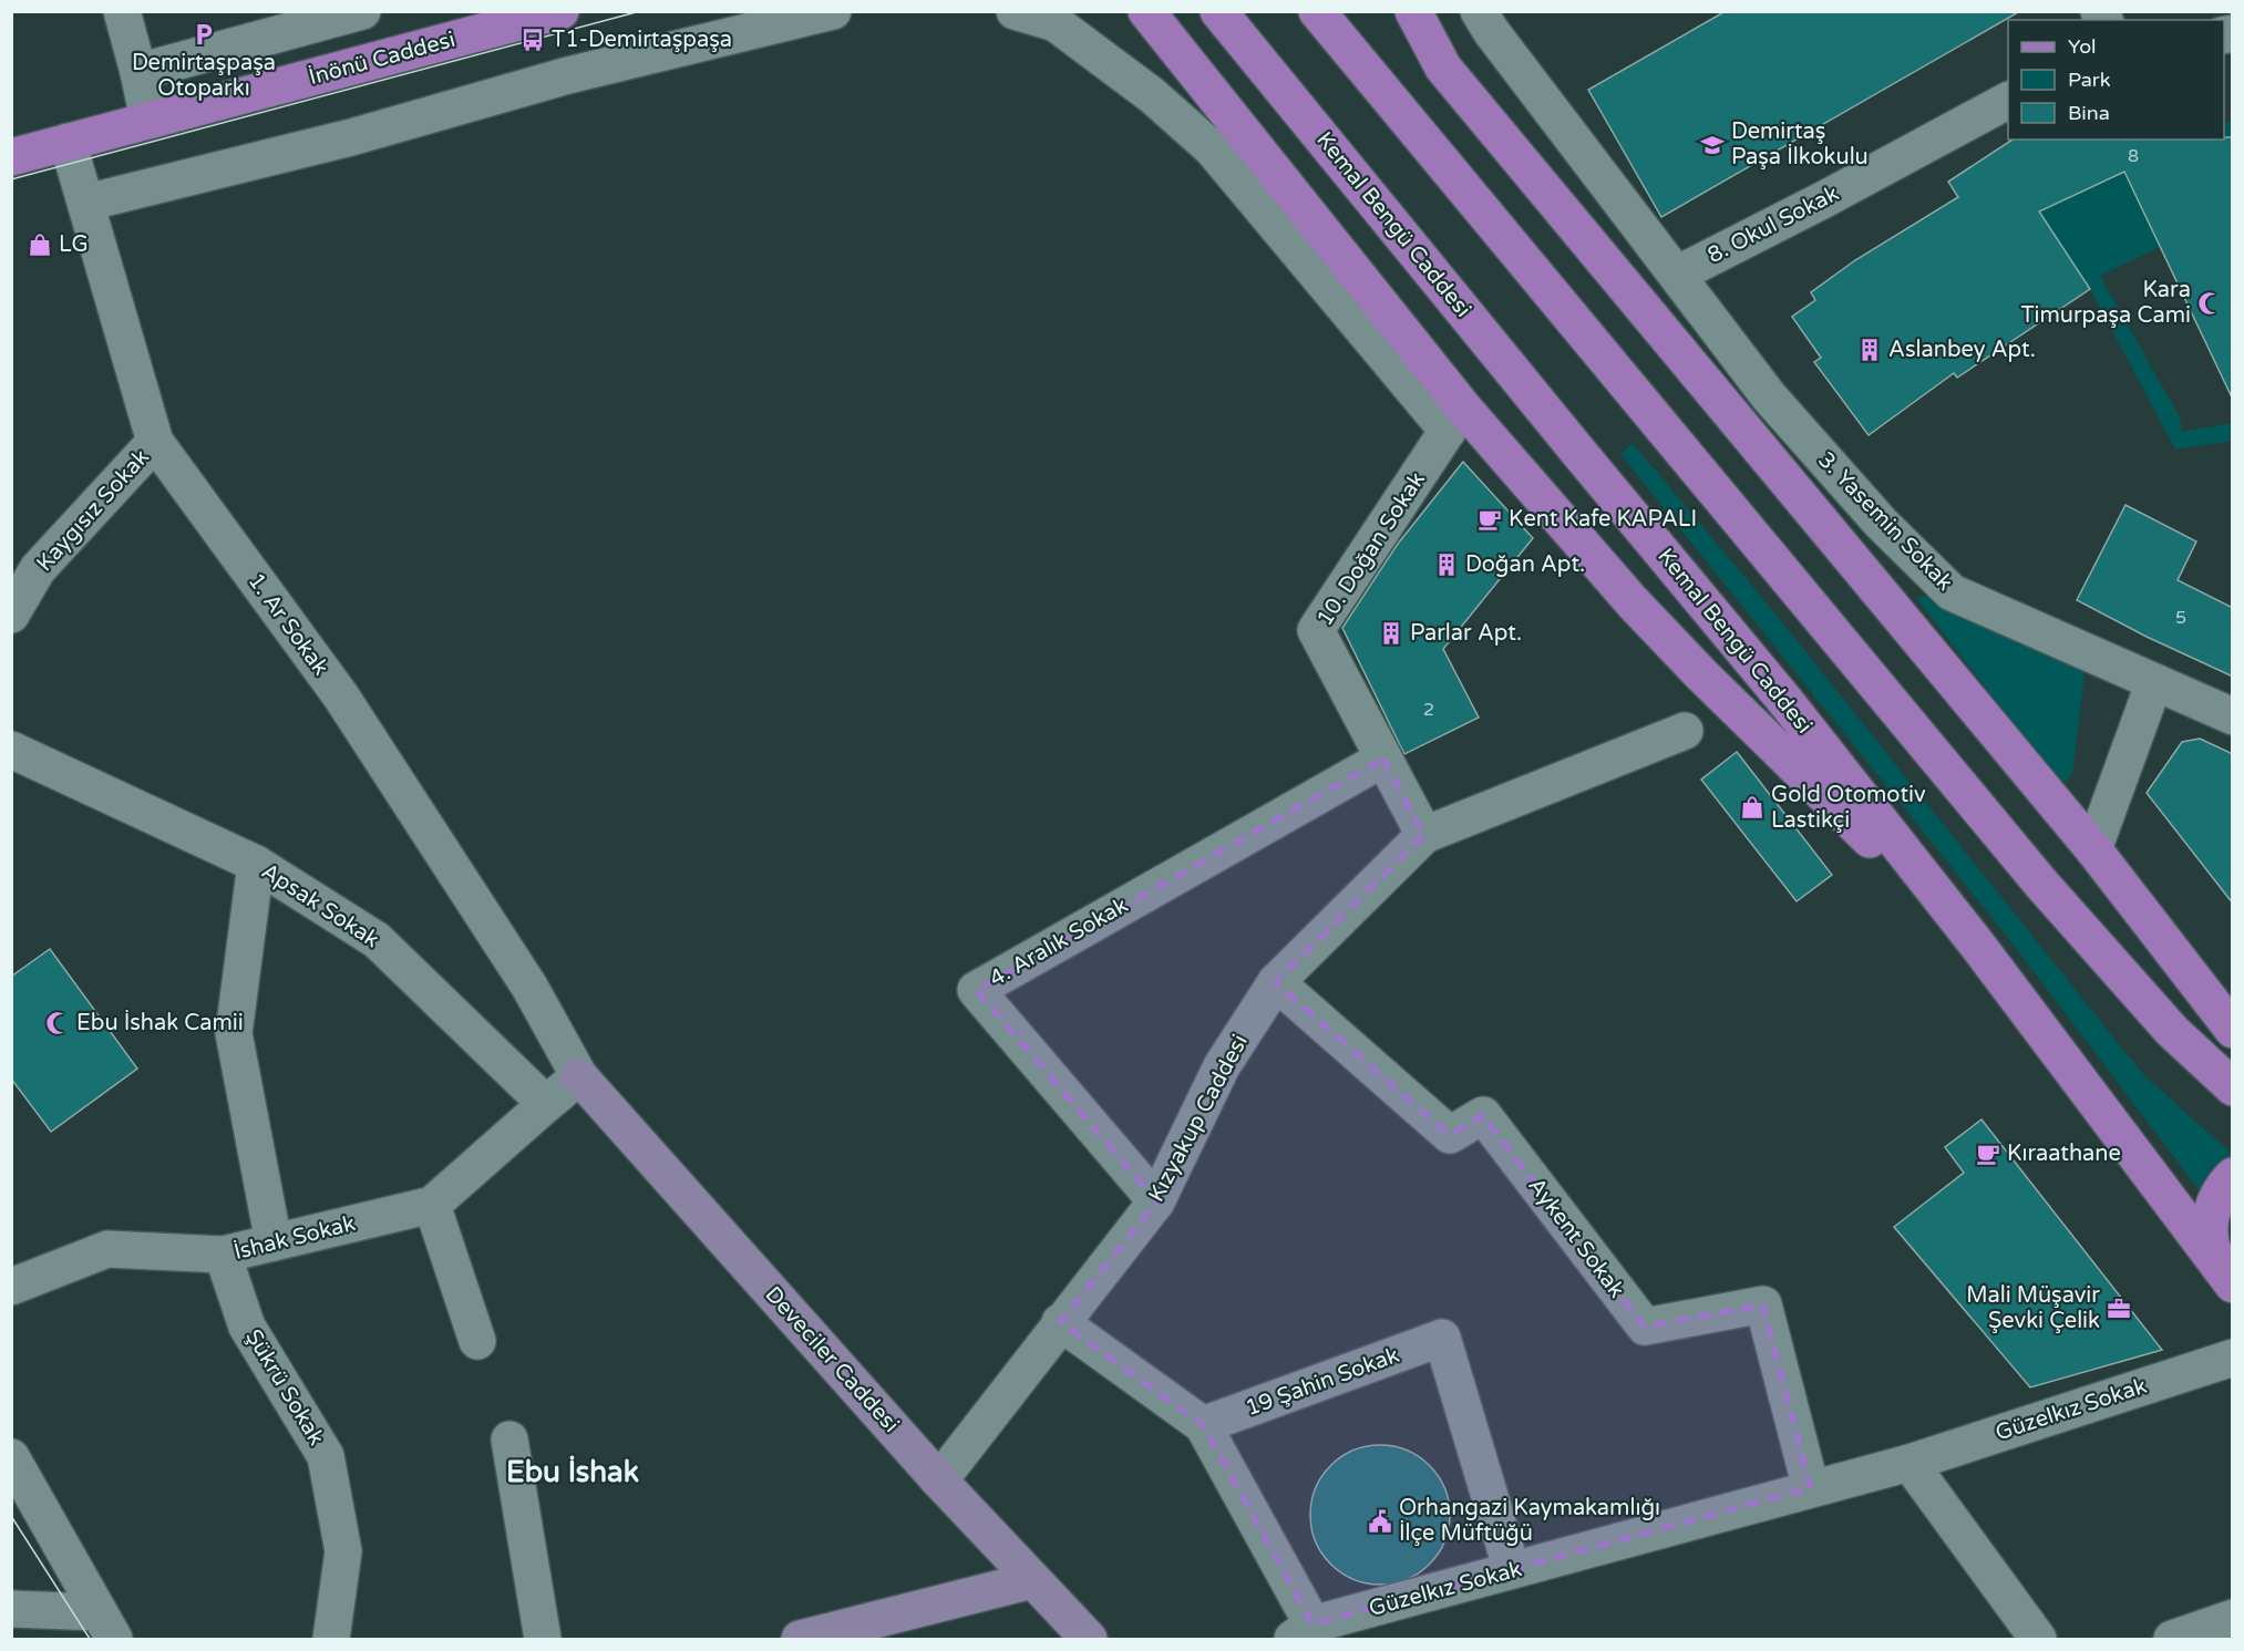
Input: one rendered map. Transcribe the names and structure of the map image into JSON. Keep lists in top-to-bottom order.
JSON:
{
  "streets": {
    "main road": ["İnönü Caddesi", "Kemal Bengü Caddesi", "Deveciler Caddesi"],
    "street": [
      "8. Okul Sokak",
      "Kaygısız Sokak",
      "3. Yasemin Sokak",
      "10. Doğan Sokak",
      "1. Ar Sokak",
      "Apsak Sokak",
      "4. Aralık Sokak",
      "Kızyakup Caddesi",
      "İshak Sokak",
      "Aykent Sokak",
      "19 Şahin Sokak",
      "Şükrü Sokak",
      "Güzelkız Sokak"
    ]
  },
  "crossings": [
    ["İnönü Caddesi", "1. Ar Sokak"],
    ["8. Okul Sokak", "3. Yasemin Sokak"],
    ["Kaygısız Sokak", "1. Ar Sokak"],
    ["10. Doğan Sokak", "4. Aralık Sokak"],
    ["10. Doğan Sokak", "Kızyakup Caddesi"],
    ["1. Ar Sokak", "Deveciler Caddesi"],
    ["Apsak Sokak", "İshak Sokak"],
    ["4. Aralık Sokak", "Kızyakup Caddesi"],
    ["Kızyakup Caddesi", "Aykent Sokak"],
    ["Kızyakup Caddesi", "Deveciler Caddesi"],
    ["İshak Sokak", "Şükrü Sokak"],
    ["Aykent Sokak", "Güzelkız Sokak"],
    ["19 Şahin Sokak", "Güzelkız Sokak"]
  ],
  "districts": ["Ebu İshak"],
  "places": {
    "parking": ["Demirtaşpaşa Otoparkı"],
    "bus stop": ["T1-Demirtaşpaşa"],
    "school or university": ["Demirtaş Paşa İlkokulu"],
    "shop": ["LG", "Gold Otomotiv Lastikçi"],
    "mosque": ["Kara Timurpaşa Cami", "Ebu İshak Camii"],
    "building": ["Aslanbey Apt.", "Doğan Apt.", "Parlar Apt."],
    "cafe": ["Kent Kafe KAPALI", "Kıraathane"],
    "office": ["Mali Müşavir Şevki Çelik"],
    "public building": ["Orhangazi Kaymakamlığı İlçe Müftüğü"]
  },
  "house_numbers": ["8", "5", "2"],
  "legend": ["Yol", "Park", "Bina"]
}
